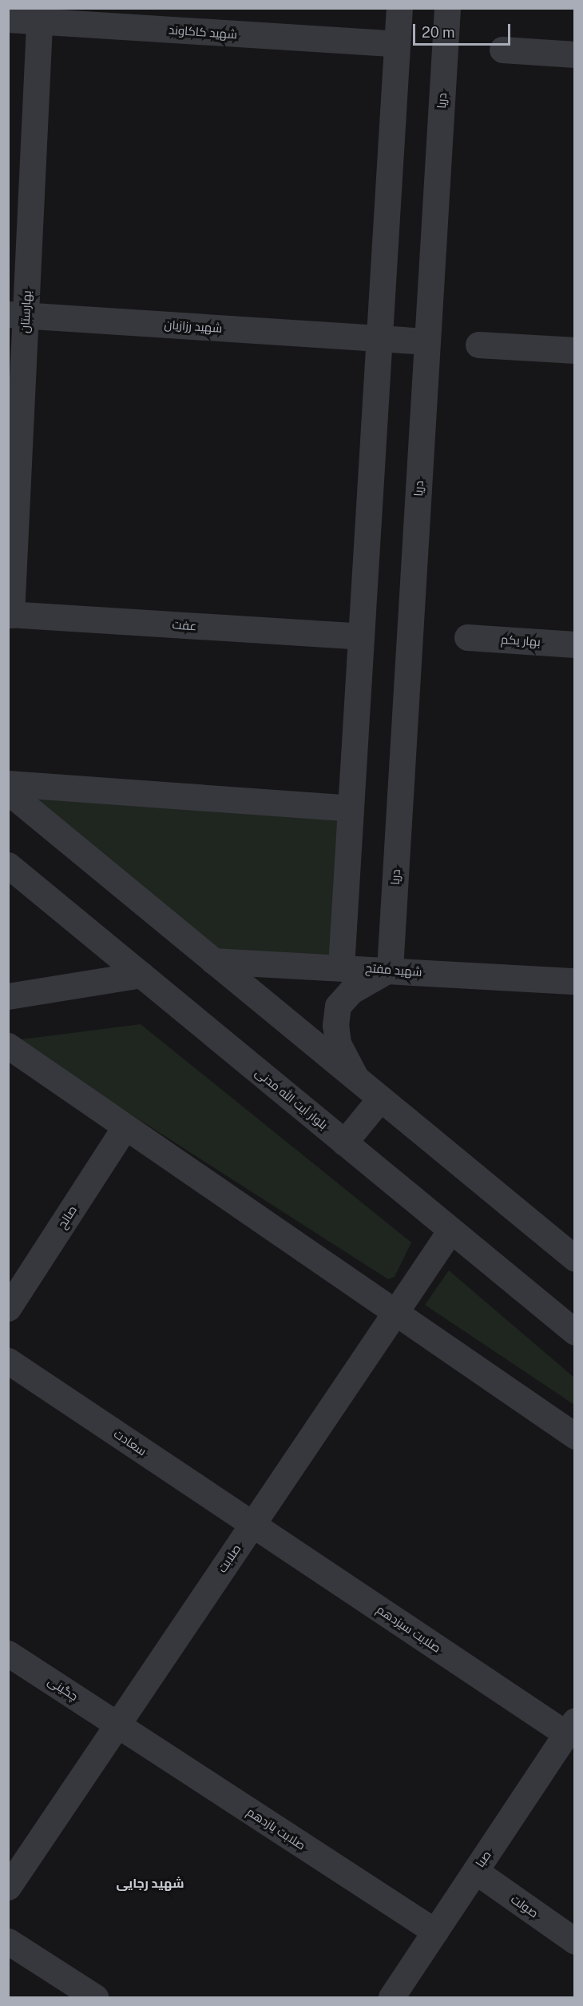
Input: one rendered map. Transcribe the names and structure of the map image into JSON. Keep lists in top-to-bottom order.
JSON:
{
  "streets": {
    "street": [
      "شهید کاکاوند",
      "دریا",
      "بهارستان",
      "شهید رزازیان",
      "عفت",
      "بهار یکم",
      "شهید مفتح",
      "بلوار آیت الله مدنی",
      "صالح",
      "سعادت",
      "صلابت",
      "صلابت سیزدهم",
      "چگینی",
      "صلابت یازدهم",
      "صبا",
      "صولت"
    ]
  },
  "crossings": [
    ["شهید کاکاوند", "بهارستان"],
    ["دریا", "شهید رزازیان"],
    ["دریا", "شهید مفتح"],
    ["بهارستان", "شهید رزازیان"],
    ["بهارستان", "عفت"],
    ["بلوار آیت الله مدنی", "صلابت"],
    ["سعادت", "صلابت"],
    ["سعادت", "صلابت سیزدهم"],
    ["صلابت", "صلابت سیزدهم"],
    ["صلابت", "چگینی"],
    ["صلابت", "صلابت یازدهم"],
    ["صلابت سیزدهم", "صبا"],
    ["چگینی", "صلابت یازدهم"],
    ["صلابت یازدهم", "صبا"],
    ["صبا", "صولت"]
  ],
  "districts": ["شهید رجایی"],
  "scale_bar": "20 m"
}
